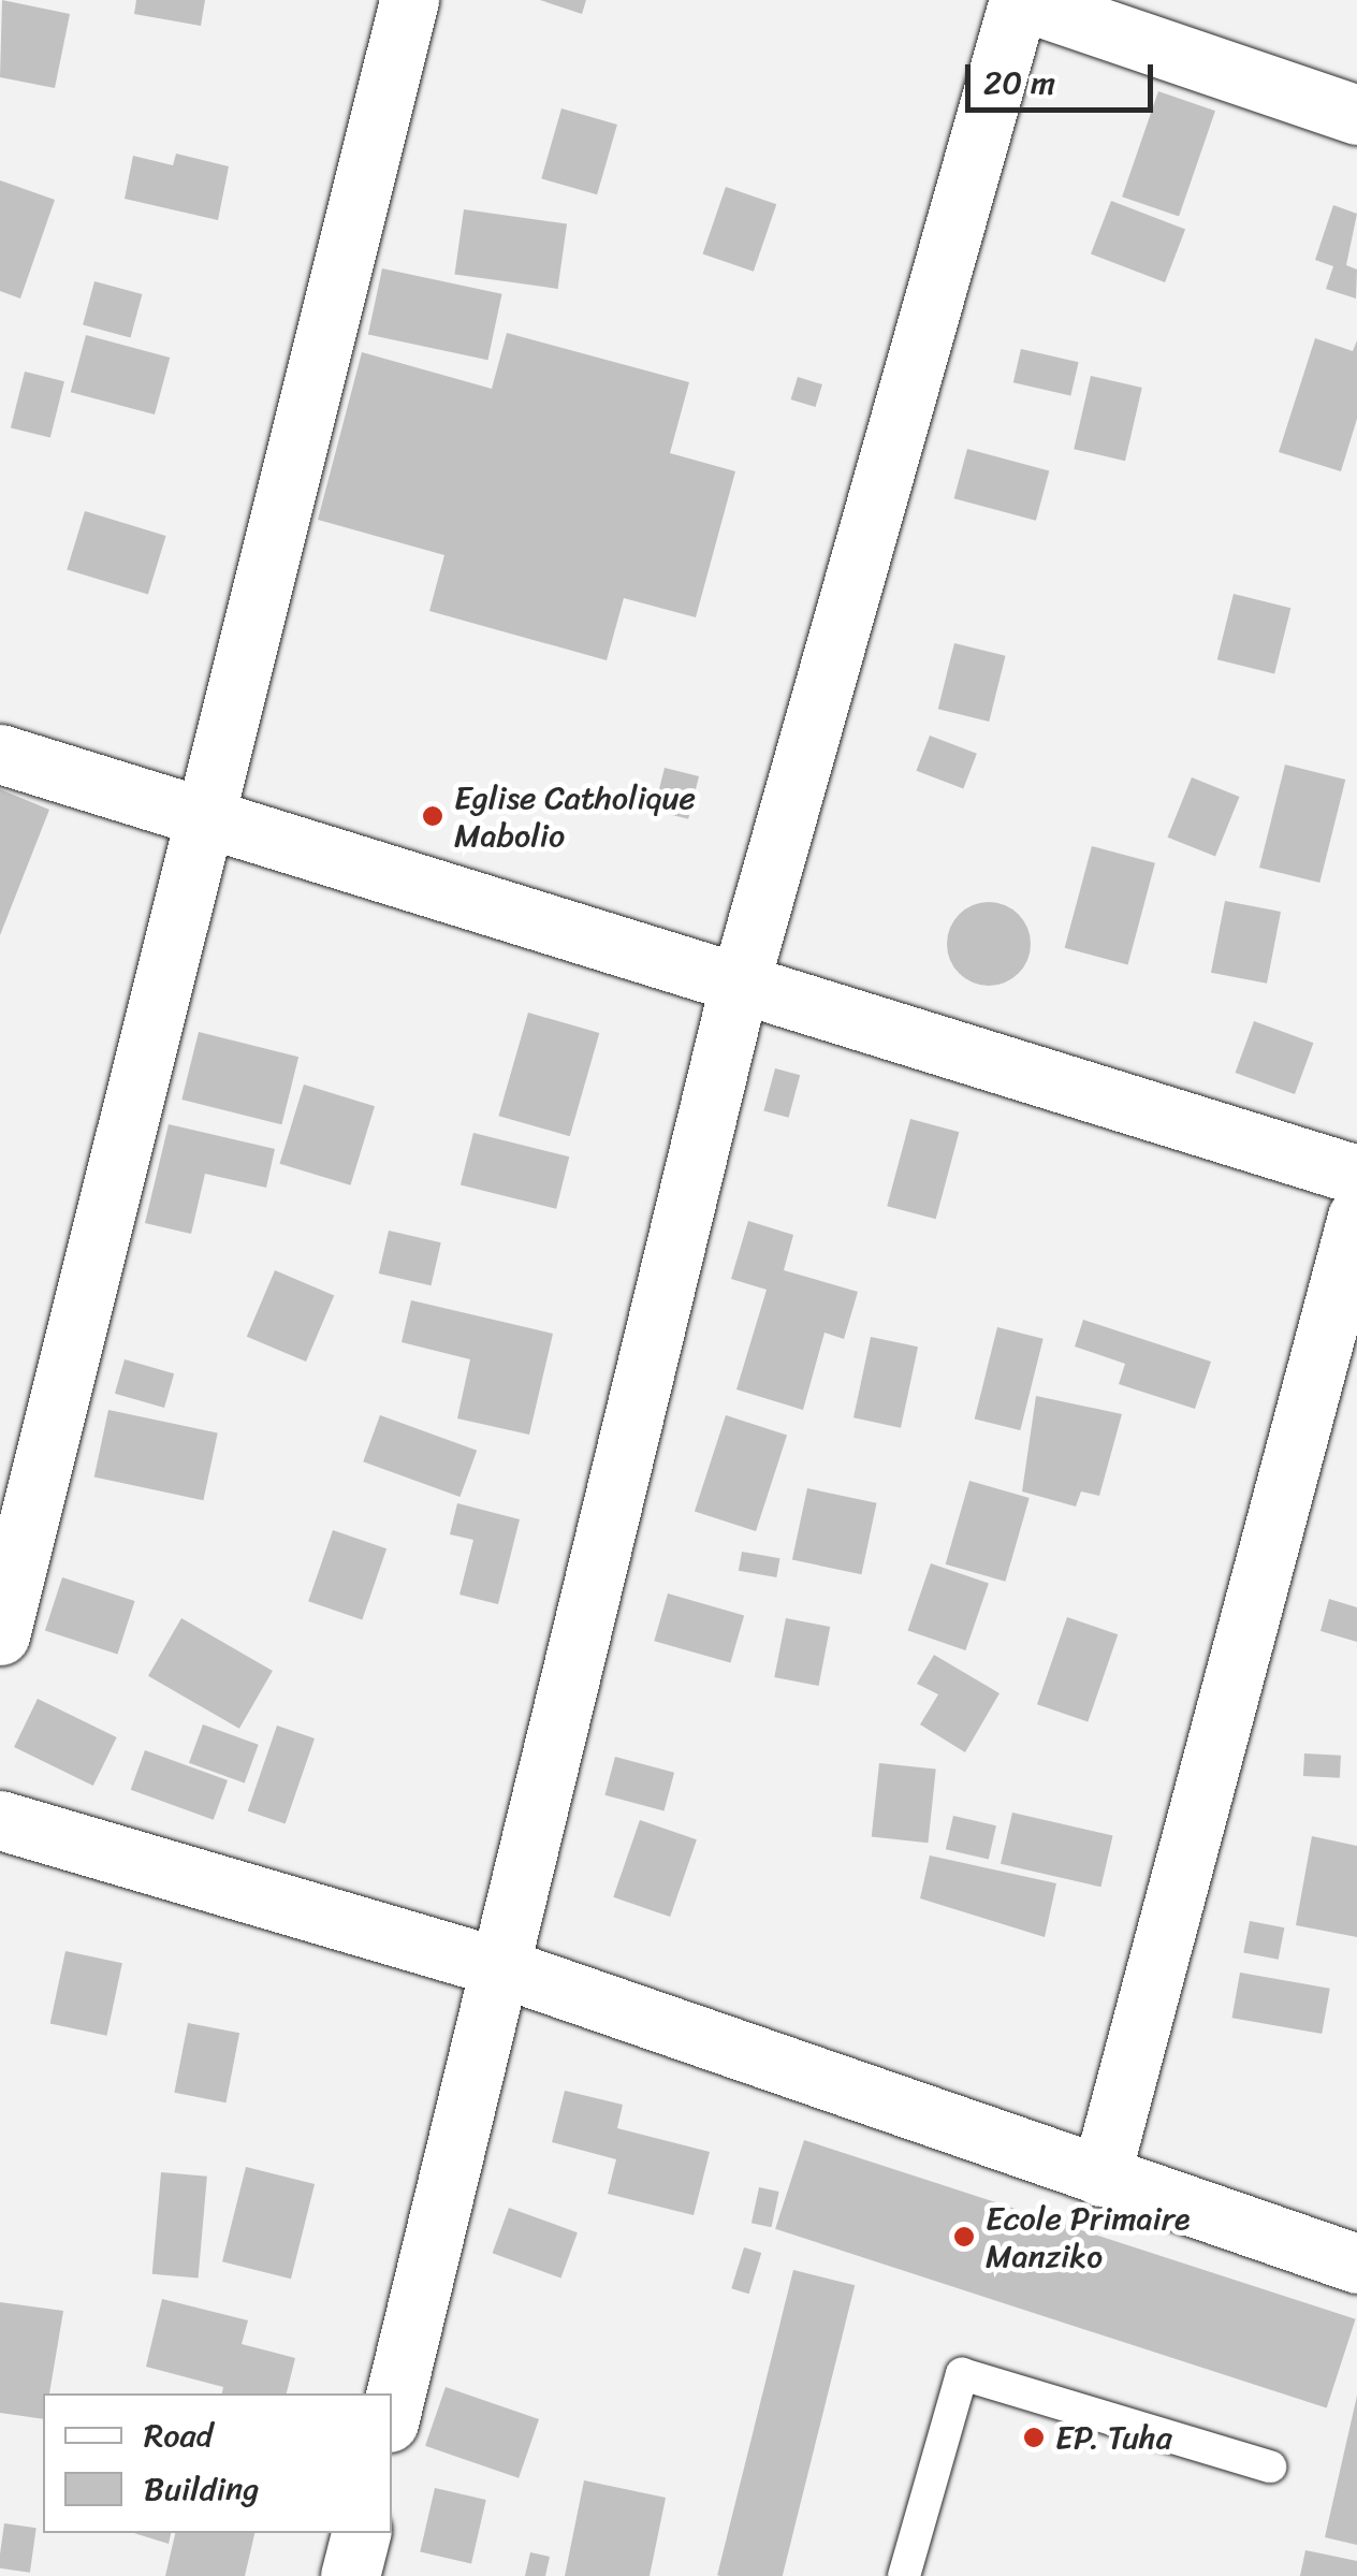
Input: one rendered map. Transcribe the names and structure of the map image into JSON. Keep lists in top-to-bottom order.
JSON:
{
  "places": ["Eglise Catholique Mabolio", "Ecole Primaire Manziko", "EP. Tuha"],
  "legend": ["Road", "Building"],
  "scale_bar": "20 m"
}
